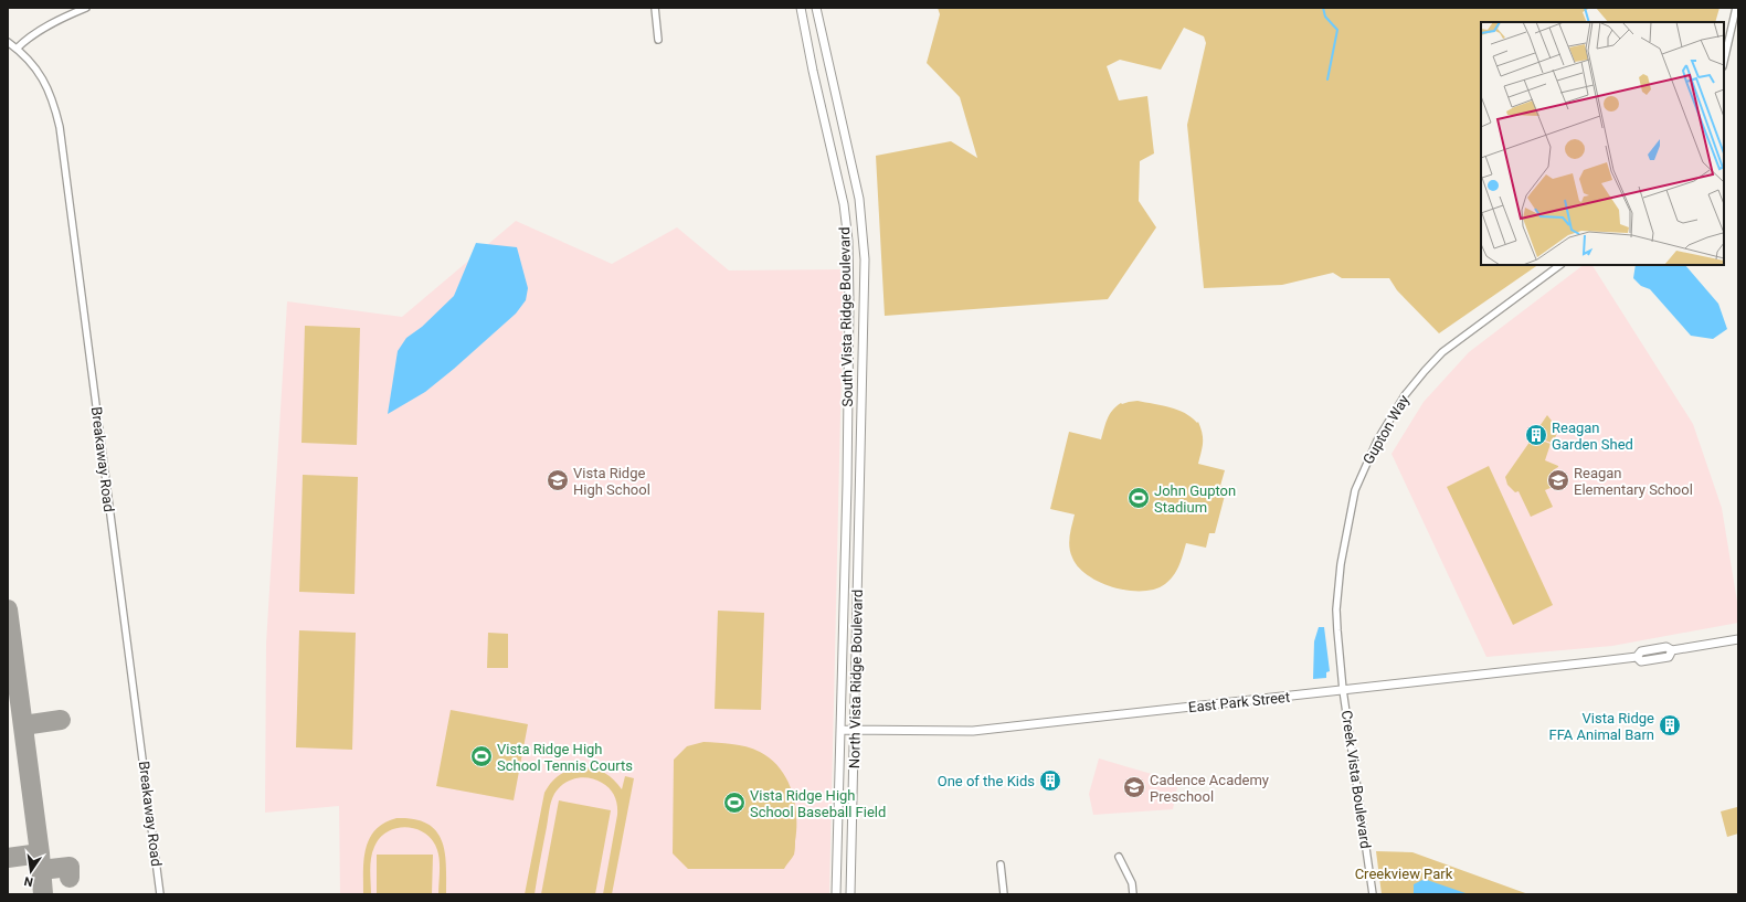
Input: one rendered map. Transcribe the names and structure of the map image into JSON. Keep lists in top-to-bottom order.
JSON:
{
  "streets": {
    "street": [
      "South Vista Ridge Boulevard",
      "Gupton Way",
      "Breakaway Road",
      "North Vista Ridge Boulevard",
      "East Park Street",
      "Creek Vista Boulevard"
    ]
  },
  "crossings": [
    ["South Vista Ridge Boulevard", "North Vista Ridge Boulevard"],
    ["Gupton Way", "East Park Street"],
    ["Gupton Way", "Creek Vista Boulevard"],
    ["North Vista Ridge Boulevard", "East Park Street"],
    ["East Park Street", "Creek Vista Boulevard"]
  ],
  "parks": ["Creekview Park"],
  "places": {
    "building": ["Reagan Garden Shed", "Vista Ridge FFA Animal Barn", "One of the Kids"],
    "school or university": ["Vista Ridge High School", "Reagan Elementary School", "Cadence Academy Preschool"],
    "sports": ["John Gupton Stadium", "Vista Ridge High School Tennis Courts", "Vista Ridge High School Baseball Field"]
  },
  "north": "bottom"
}
